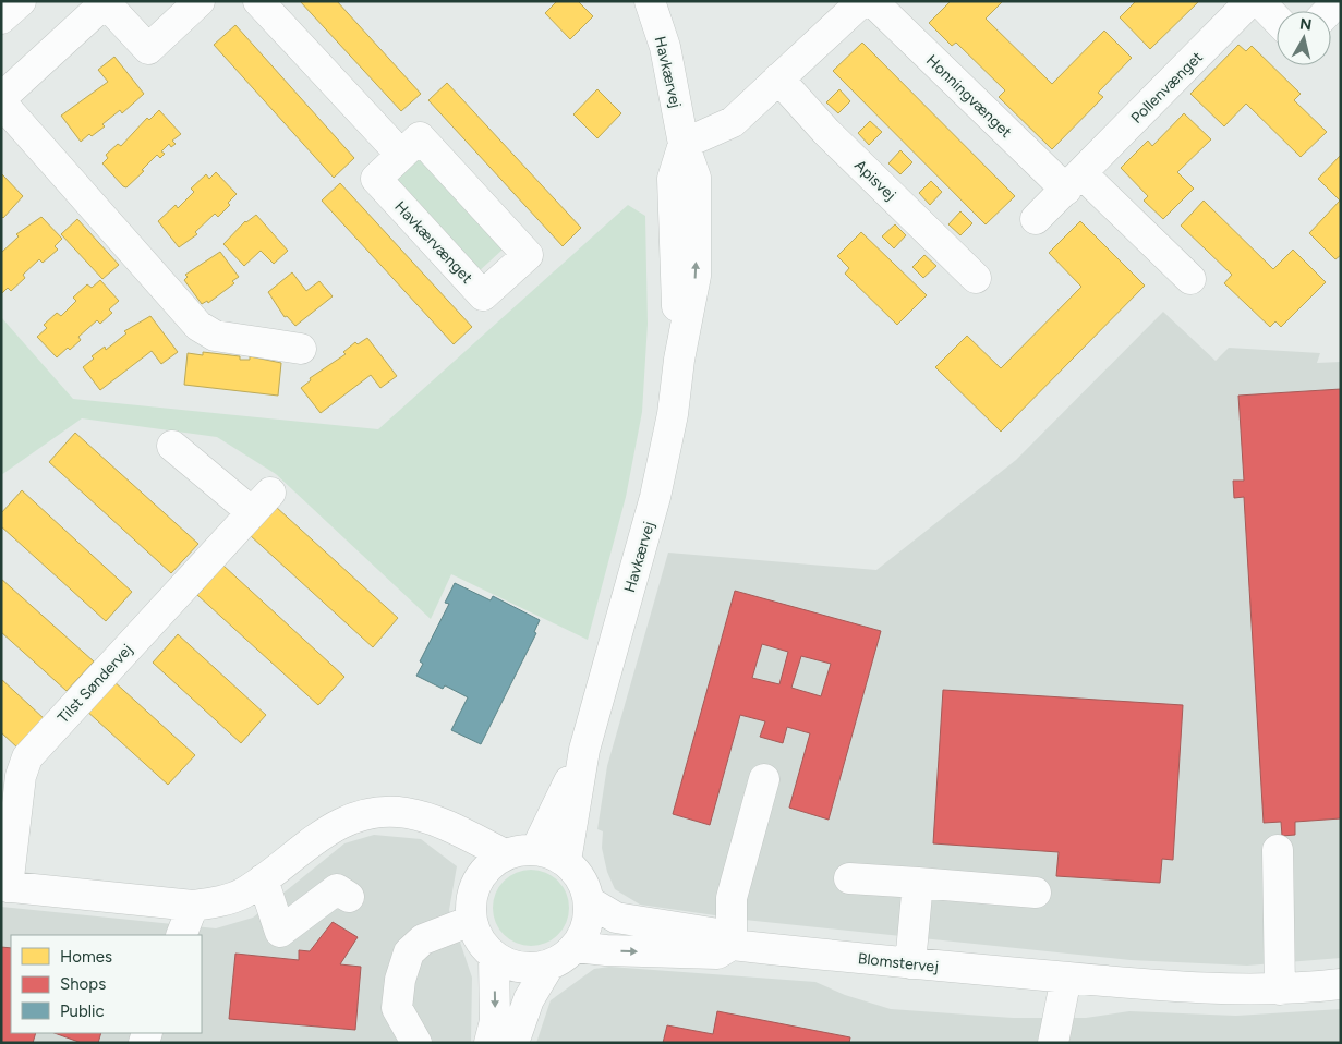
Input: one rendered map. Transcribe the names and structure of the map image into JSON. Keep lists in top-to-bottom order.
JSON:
{
  "streets": {
    "street": [
      "Havkærvej",
      "Pollenvænget",
      "Honningvænget",
      "Apisvej",
      "Havkærvænget",
      "Tilst Søndervej",
      "Blomstervej"
    ]
  },
  "crossings": [
    ["Havkærvej", "Tilst Søndervej"],
    ["Havkærvej", "Blomstervej"],
    ["Pollenvænget", "Honningvænget"],
    ["Tilst Søndervej", "Blomstervej"]
  ],
  "legend": ["Homes", "Shops", "Public"],
  "north": "top"
}
